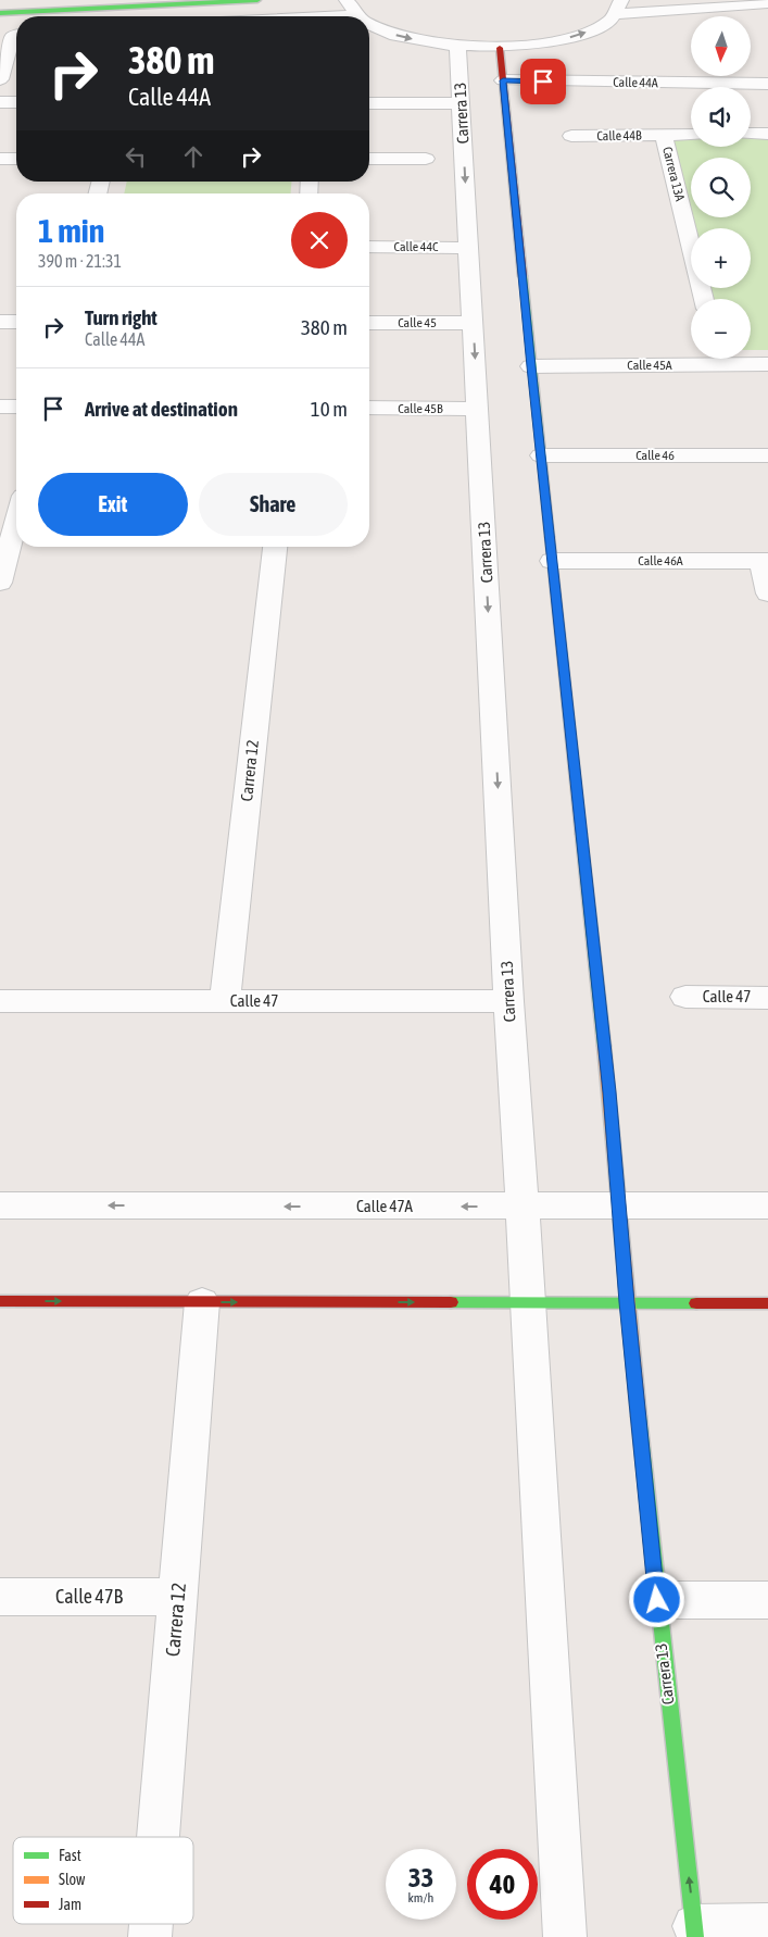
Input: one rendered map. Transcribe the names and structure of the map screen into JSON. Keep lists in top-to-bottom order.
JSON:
{
  "streets": {
    "street": [
      "Calle 44A",
      "Carrera 13",
      "Calle 44B",
      "Carrera 13A",
      "Calle 44C",
      "Calle 45",
      "Calle 45A",
      "Calle 45B",
      "Calle 46",
      "Calle 46A",
      "Carrera 12",
      "Calle 47",
      "Calle 47A",
      "Calle 47B"
    ]
  },
  "crossings": [
    ["Calle 44A", "Carrera 13"],
    ["Carrera 13", "Calle 44C"],
    ["Carrera 13", "Calle 45"],
    ["Carrera 13", "Calle 45A"],
    ["Carrera 13", "Calle 45B"],
    ["Carrera 13", "Calle 46"],
    ["Carrera 13", "Calle 46A"],
    ["Carrera 13", "Calle 47"],
    ["Carrera 13", "Calle 47A"],
    ["Calle 44B", "Carrera 13A"],
    ["Carrera 12", "Calle 47"],
    ["Carrera 12", "Calle 47B"]
  ],
  "legend": ["Fast", "Slow", "Jam"],
  "north": "bottom",
  "page": {
    "map_buttons": ["+", "−"],
    "turn": ["380 m", "Calle 44A"],
    "heading": ["1 min", "390 m · 21:31"],
    "list": [
      {
        "name": "Turn right",
        "note": "Calle 44A",
        "value": "380 m"
      },
      {
        "name": "Arrive at destination",
        "value": "10 m"
      }
    ],
    "buttons": ["Exit", "Share"],
    "speed": "33 km/h",
    "limit": "40"
  }
}
